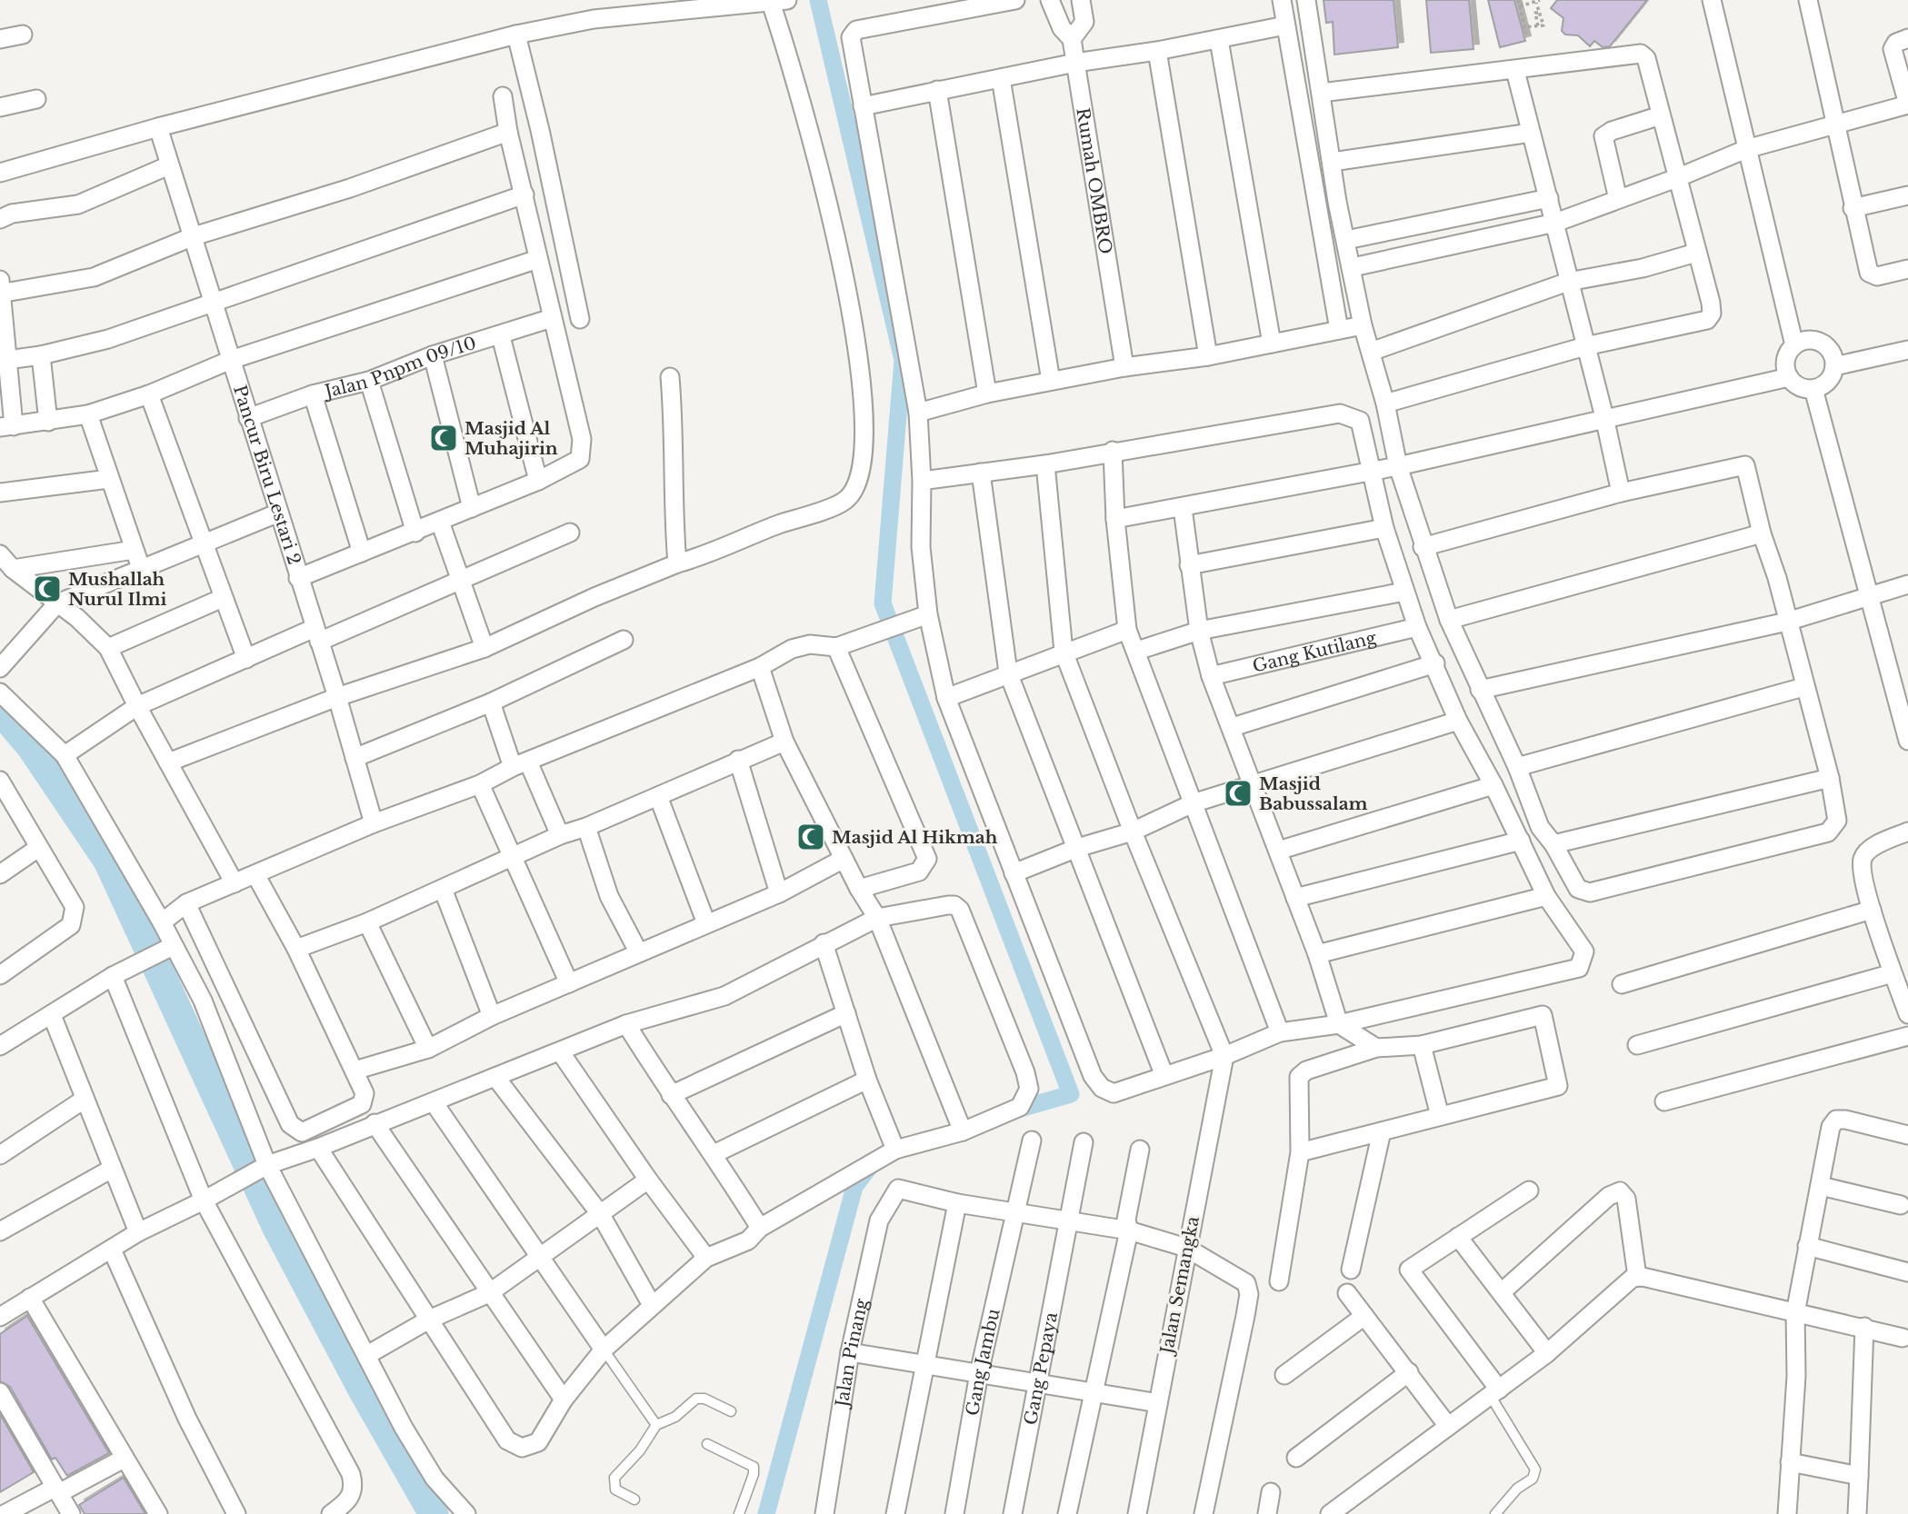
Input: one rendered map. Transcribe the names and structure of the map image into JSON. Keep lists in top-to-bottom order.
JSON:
{
  "streets": {
    "street": [
      "Rumah OMBRO",
      "Jalan Pnpm 09/10",
      "Pancur Biru Lestari 2",
      "Gang Kutilang",
      "Jalan Semangka",
      "Jalan Pinang",
      "Gang Jambu",
      "Gang Pepaya"
    ]
  },
  "crossings": [
    ["Jalan Pnpm 09/10", "Pancur Biru Lestari 2"]
  ],
  "places": {
    "mosque": [
      "Masjid Al Muhajirin",
      "Mushallah Nurul Ilmi",
      "Masjid Babussalam",
      "Masjid Al Hikmah"
    ]
  }
}
